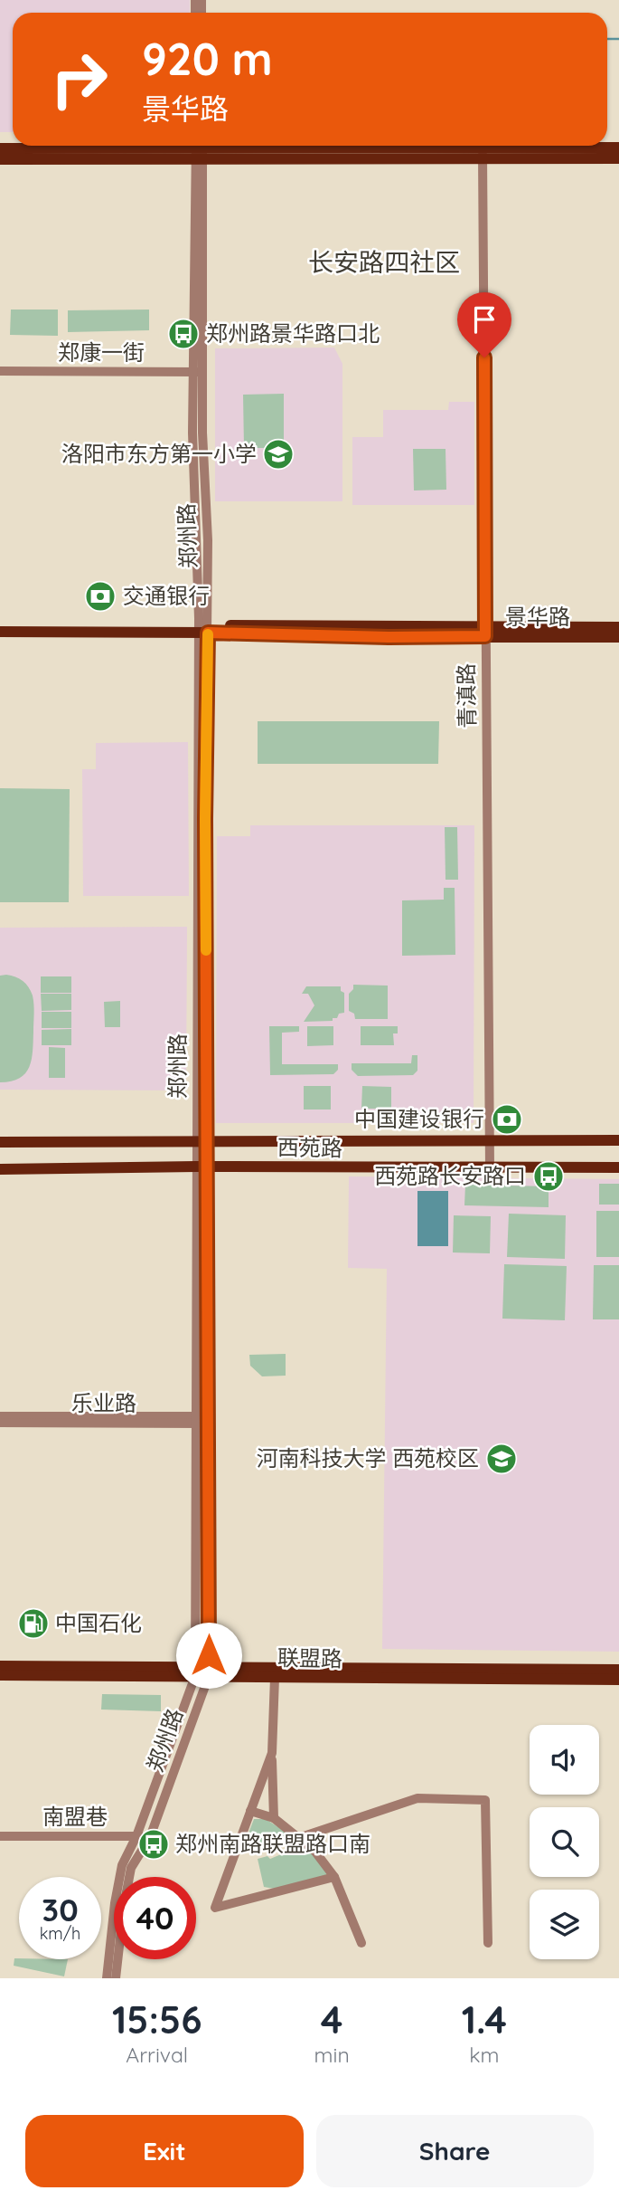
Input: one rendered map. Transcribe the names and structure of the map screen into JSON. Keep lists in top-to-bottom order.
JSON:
{
  "streets": {
    "main road": ["景华路", "西苑路", "联盟路"],
    "street": [
      "郑康一街",
      "郑州路",
      "青滇路",
      "乐业路",
      "南盟巷"
    ]
  },
  "crossings": [
    ["郑康一街", "郑州路"],
    ["郑州路", "景华路"],
    ["郑州路", "西苑路"],
    ["郑州路", "乐业路"],
    ["郑州路", "联盟路"],
    ["郑州路", "南盟巷"],
    ["景华路", "青滇路"],
    ["青滇路", "西苑路"]
  ],
  "districts": ["长安路四社区"],
  "places": {
    "bus stop": ["郑州路景华路口北", "西苑路长安路口", "郑州南路联盟路口南"],
    "school or university": ["洛阳市东方第一小学", "河南科技大学 西苑校区"],
    "bank": ["交通银行", "中国建设银行"],
    "fuel station": ["中国石化"]
  },
  "page": {
    "turn": ["920 m", "景华路"],
    "speed": "30 km/h",
    "limit": "40",
    "eta": [
      "15:56",
      "Arrival",
      "4",
      "min",
      "1.4",
      "km"
    ],
    "buttons": ["Exit", "Share"]
  }
}
